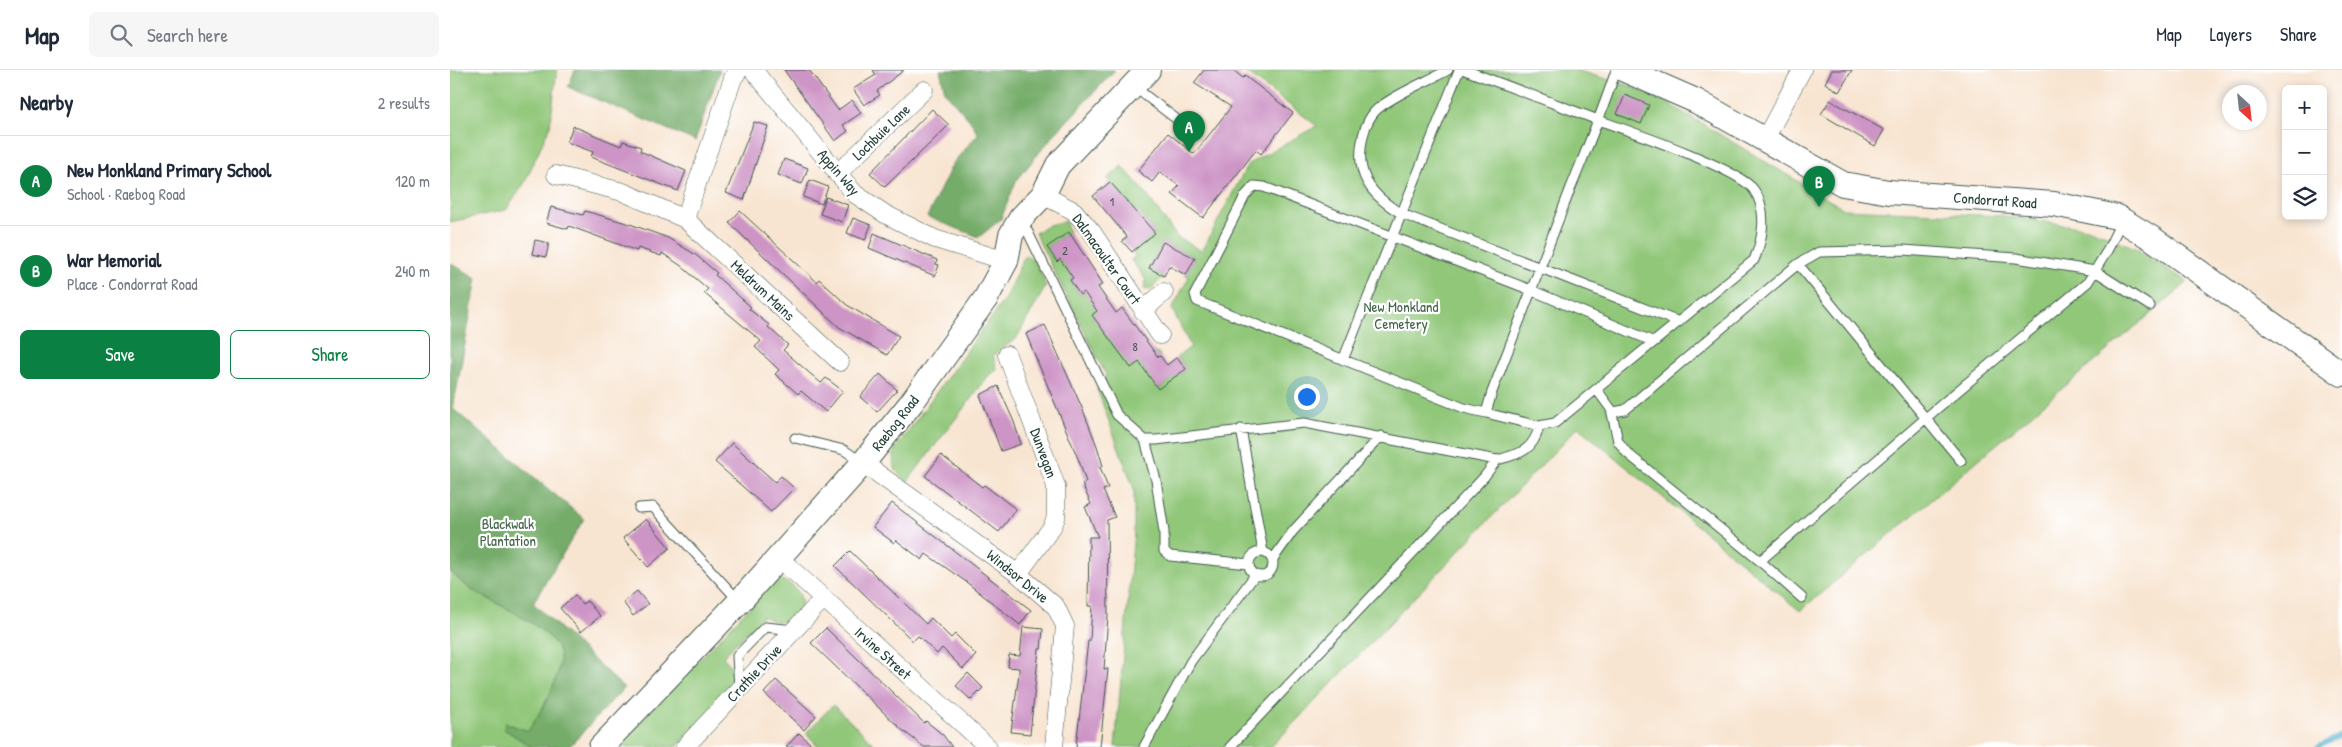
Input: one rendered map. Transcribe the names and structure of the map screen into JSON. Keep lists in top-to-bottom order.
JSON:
{
  "streets": {
    "main road": ["Condorrat Road", "Raebog Road"],
    "street": [
      "Lochbuie Lane",
      "Appin Way",
      "Dalmacoulter Court",
      "Meldrum Mains",
      "Dunvegan",
      "Windsor Drive",
      "Irvine Street",
      "Crathie Drive"
    ]
  },
  "crossings": [
    ["Lochbuie Lane", "Appin Way"],
    ["Appin Way", "Raebog Road"],
    ["Dalmacoulter Court", "Raebog Road"],
    ["Raebog Road", "Windsor Drive"],
    ["Raebog Road", "Irvine Street"],
    ["Dunvegan", "Windsor Drive"],
    ["Irvine Street", "Crathie Drive"]
  ],
  "parks": ["New Monkland Cemetery", "Blackwalk Plantation"],
  "house_numbers": ["1", "2", "8"],
  "north": "bottom right",
  "page": {
    "header": "Map",
    "search": "Search here",
    "nav": ["Map", "Layers", "Share"],
    "heading": ["Nearby", "2 results"],
    "map_buttons": ["+", "−"],
    "pins": ["A", "B"],
    "list": [
      {
        "mark": "A",
        "name": "New Monkland Primary School",
        "note": "School · Raebog Road",
        "value": "120 m"
      },
      {
        "mark": "B",
        "name": "War Memorial",
        "note": "Place · Condorrat Road",
        "value": "240 m"
      }
    ],
    "buttons": ["Save", "Share"]
  }
}
